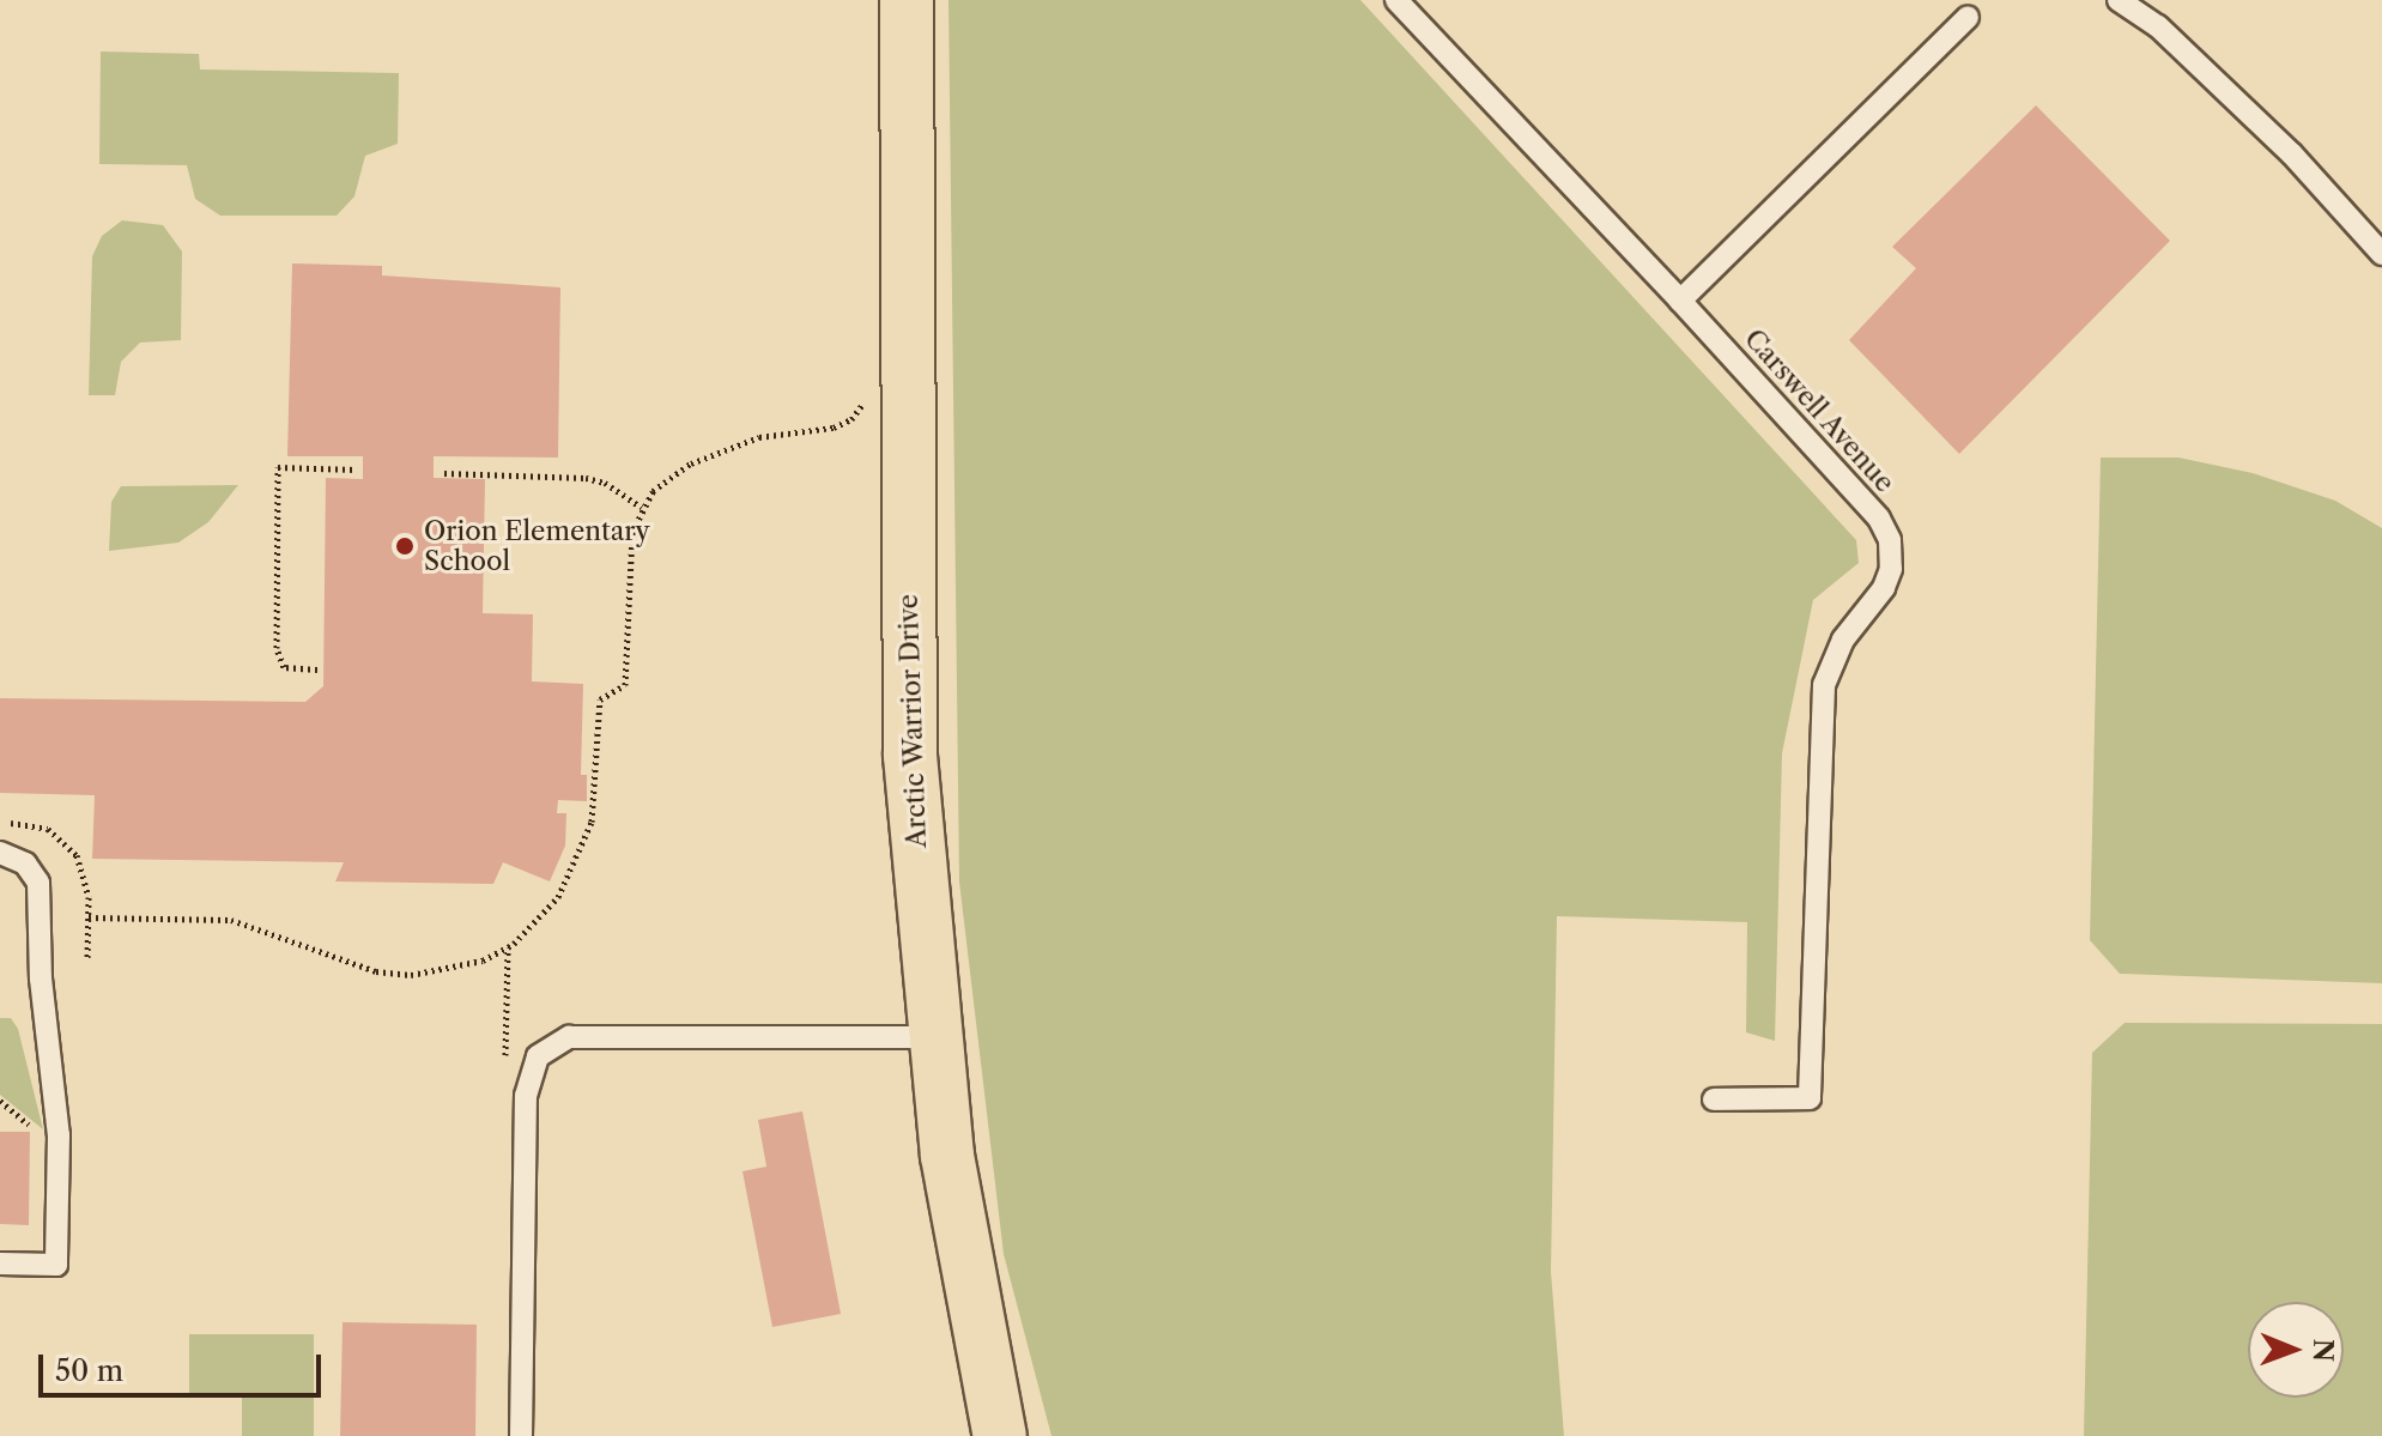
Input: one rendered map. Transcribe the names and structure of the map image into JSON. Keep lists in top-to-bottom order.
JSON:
{
  "streets": {
    "main road": ["Arctic Warrior Drive"],
    "lane": ["Carswell Avenue"]
  },
  "places": ["Orion Elementary School"],
  "scale_bar": "50 m",
  "north": "right"
}
